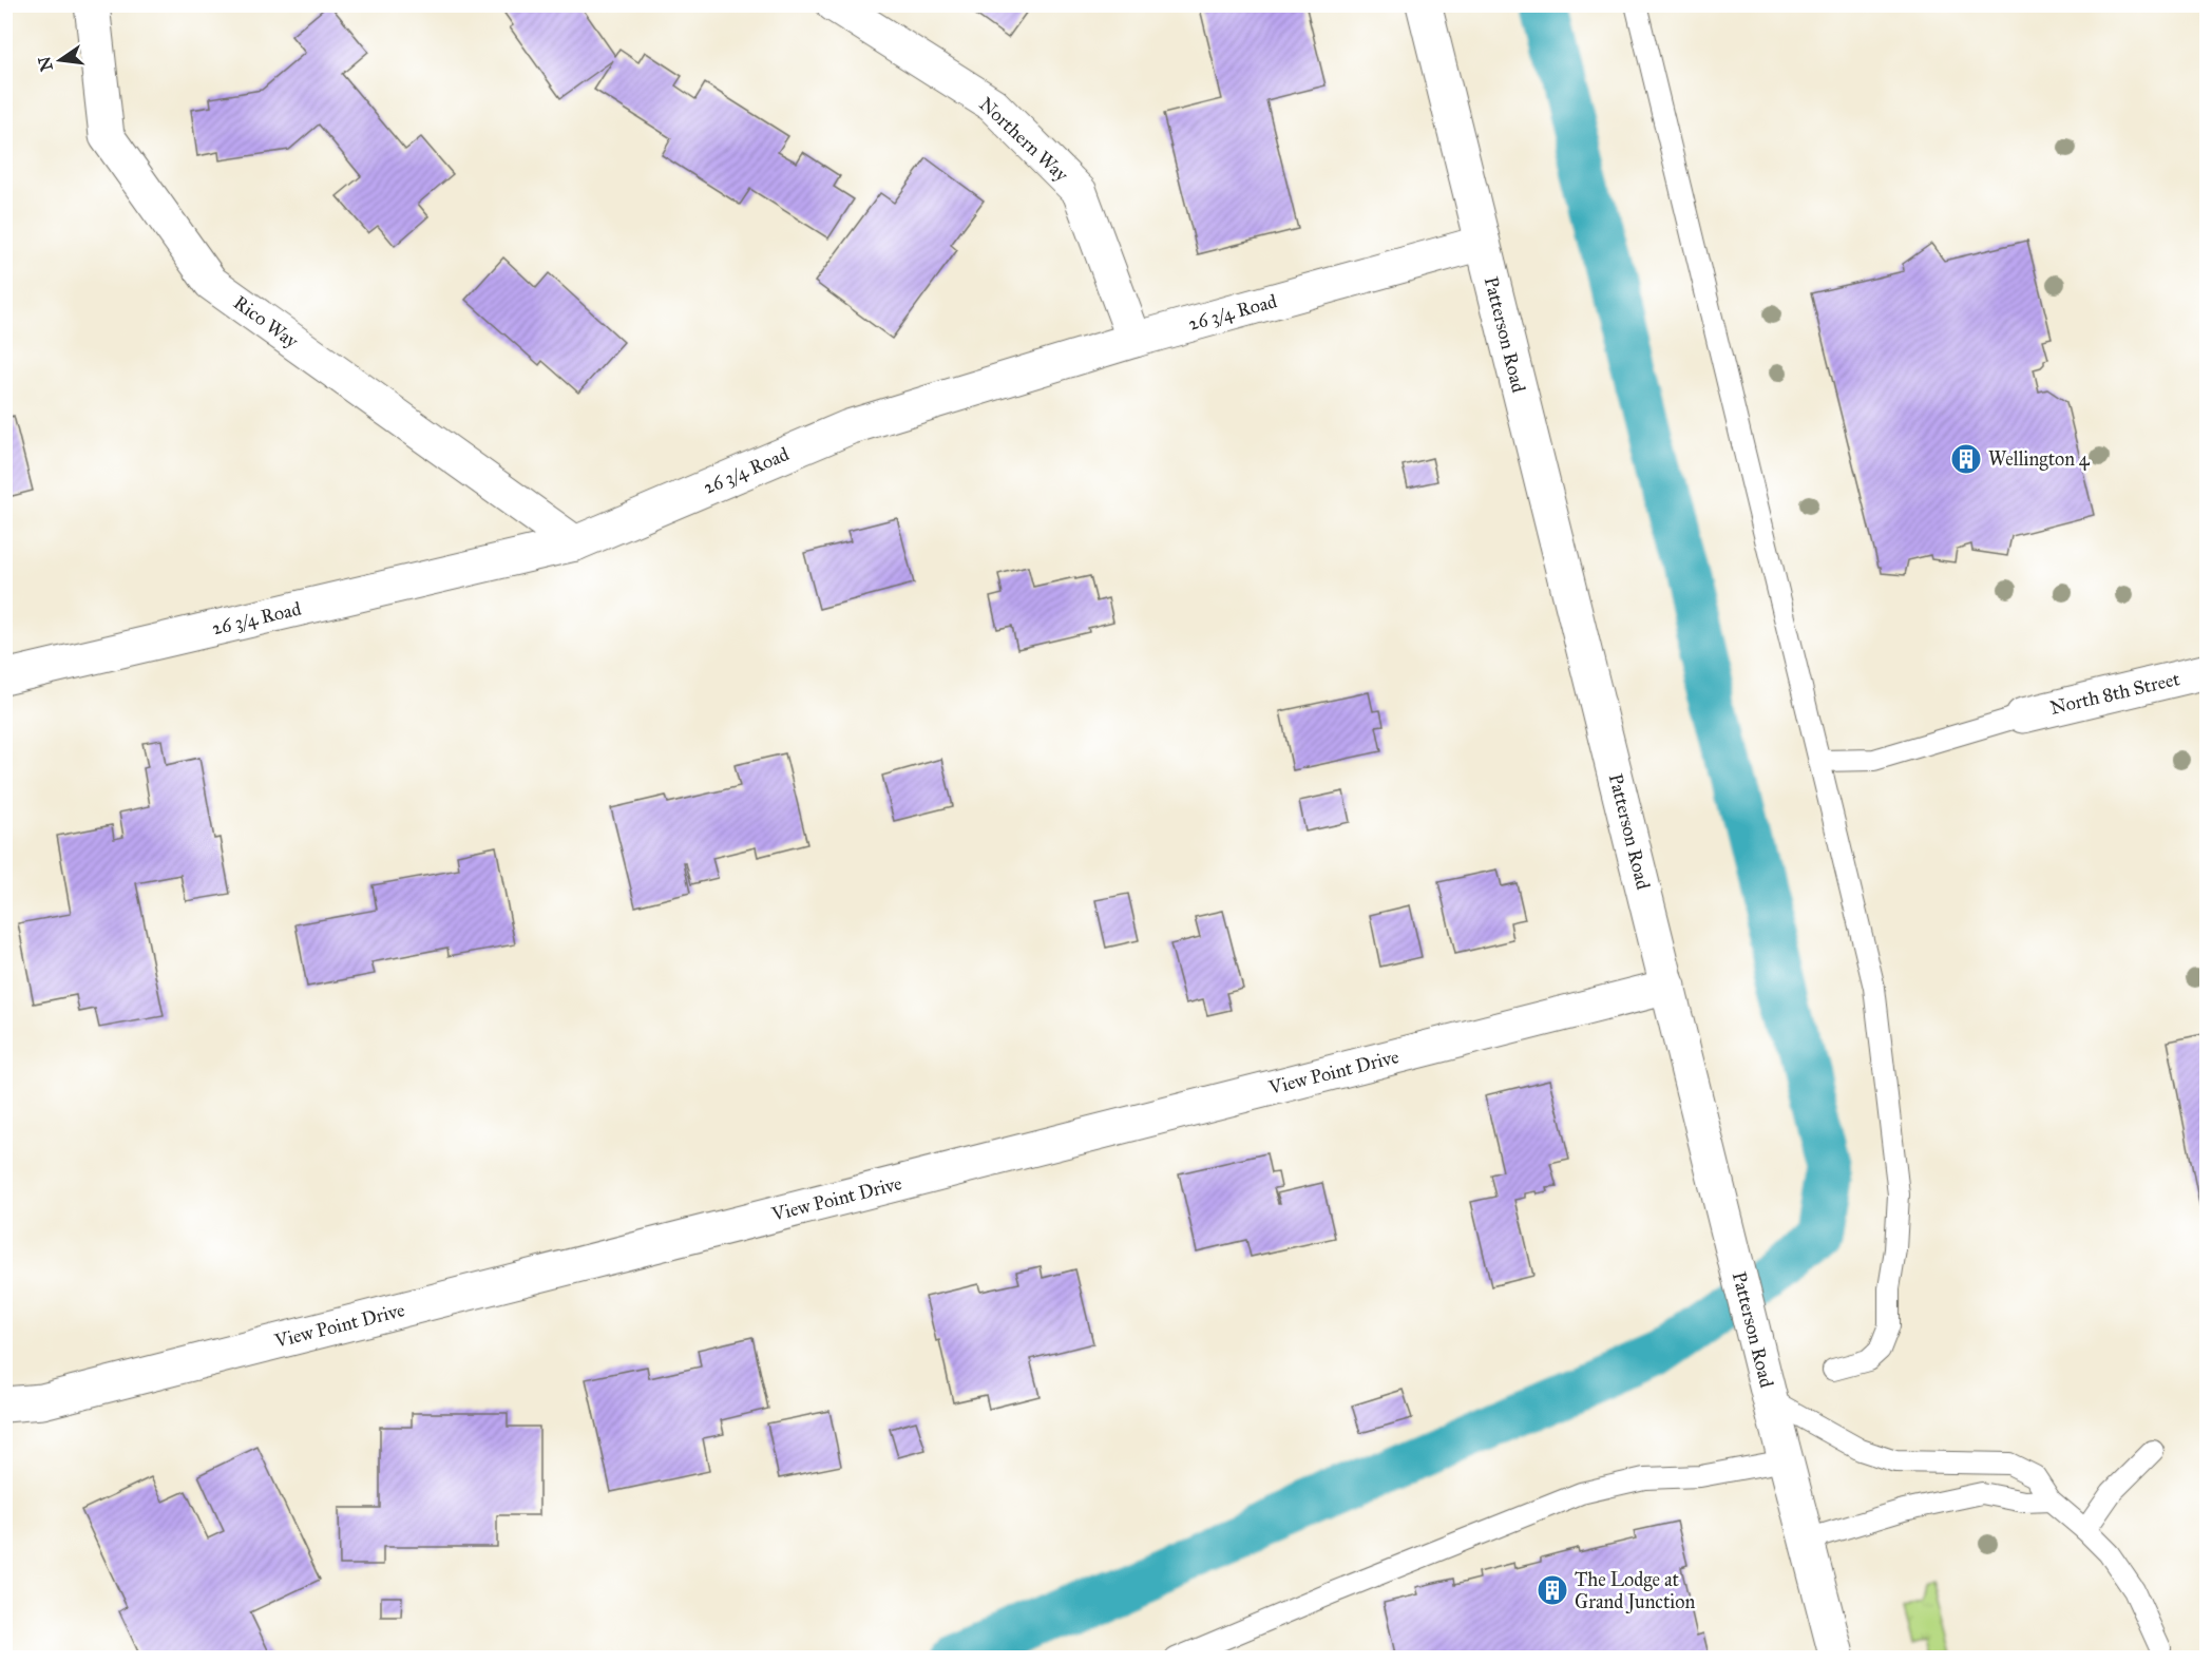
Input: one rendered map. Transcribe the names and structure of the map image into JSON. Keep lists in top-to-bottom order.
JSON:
{
  "streets": {
    "street": [
      "Northern Way",
      "26 3/4 Road",
      "Rico Way",
      "Patterson Road",
      "North 8th Street",
      "View Point Drive"
    ]
  },
  "crossings": [
    ["Northern Way", "26 3/4 Road"],
    ["26 3/4 Road", "Rico Way"],
    ["26 3/4 Road", "Patterson Road"],
    ["Patterson Road", "View Point Drive"]
  ],
  "places": {
    "building": ["Wellington 4", "The Lodge at Grand Junction"]
  },
  "north": "left"
}
